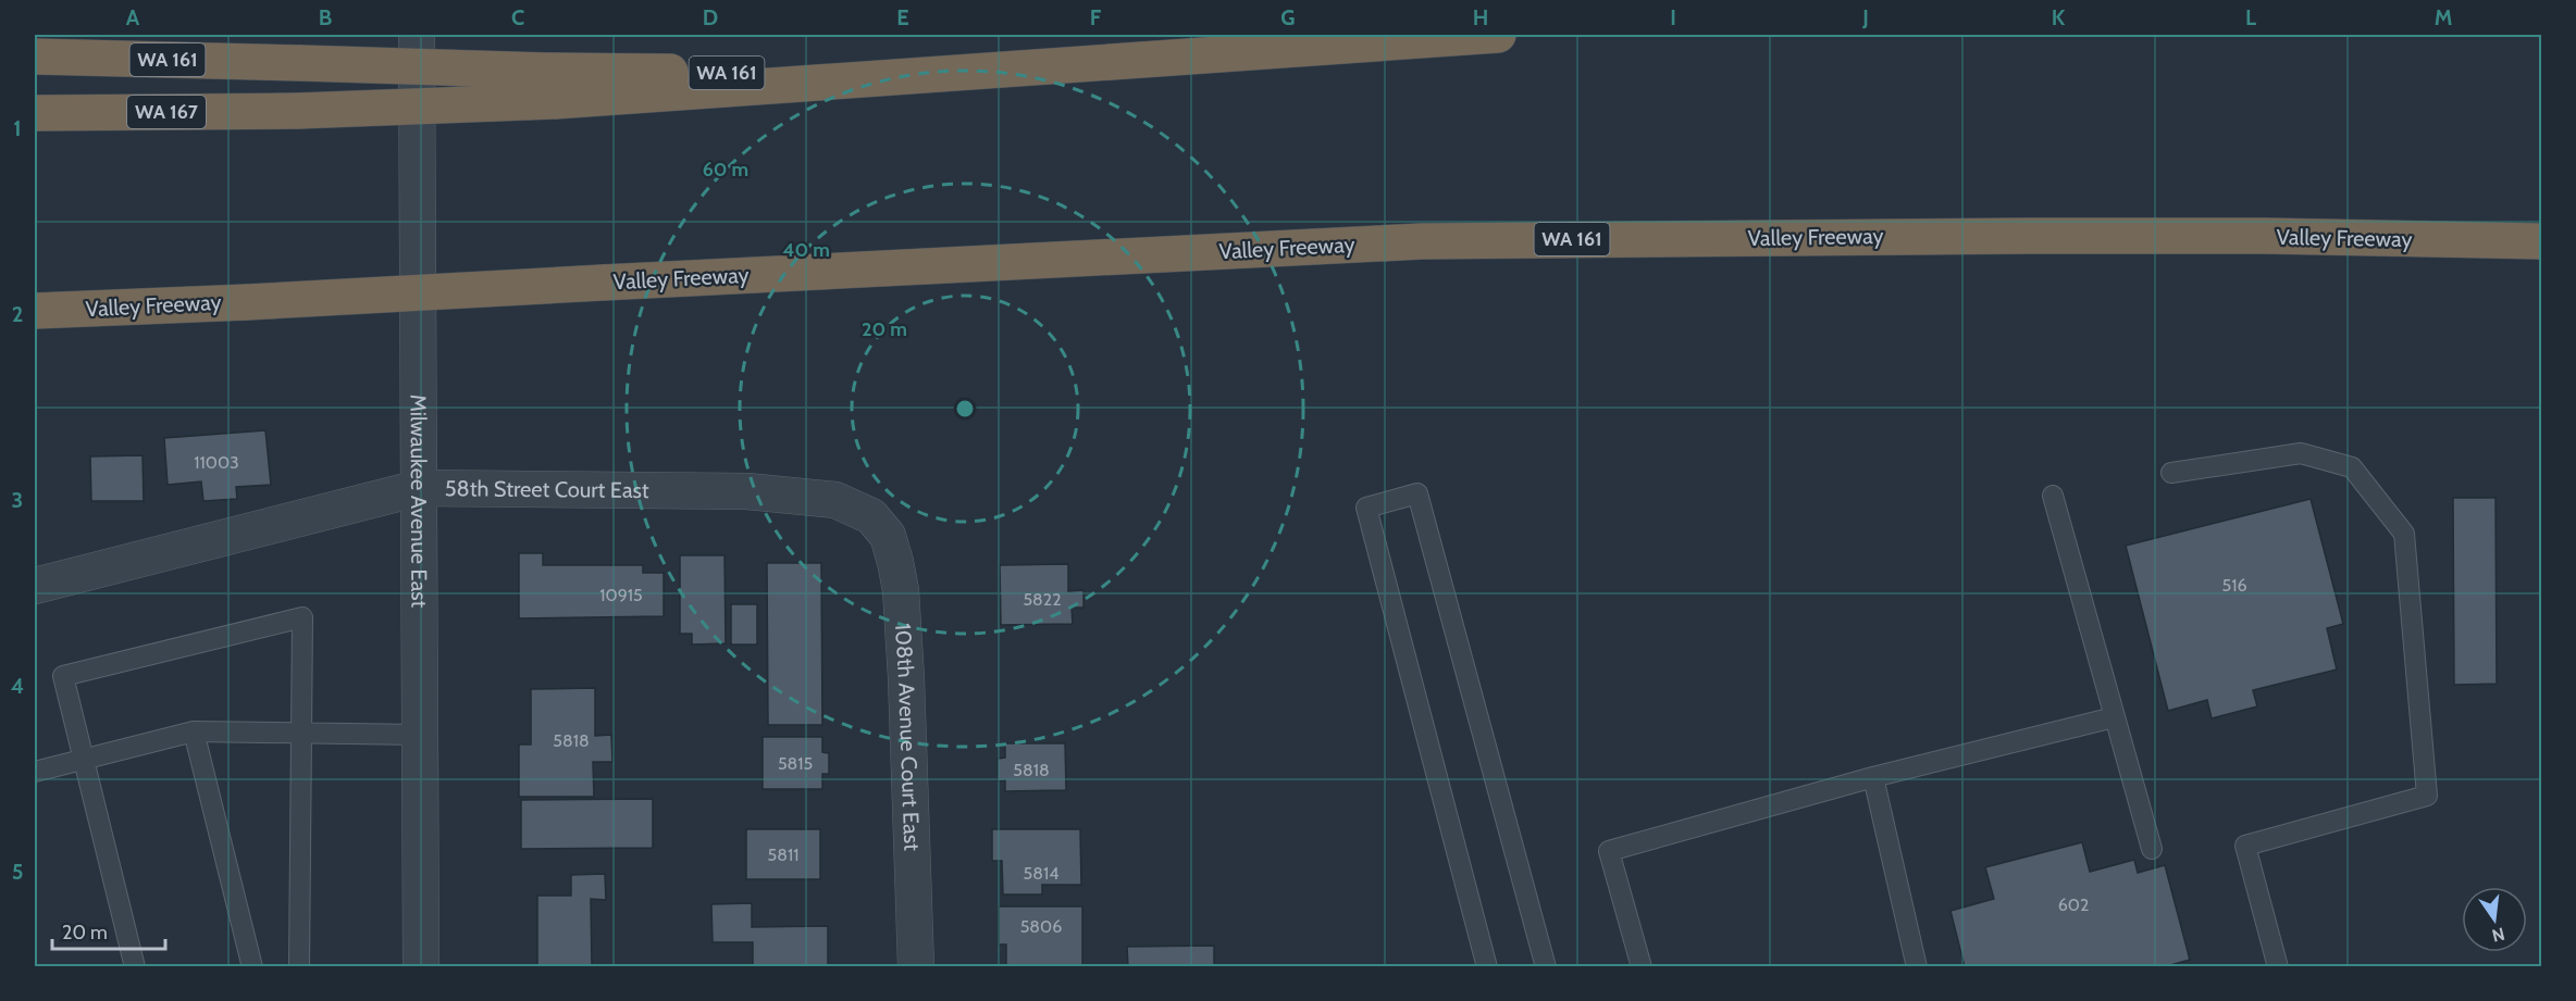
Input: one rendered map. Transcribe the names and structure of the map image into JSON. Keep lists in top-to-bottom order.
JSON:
{
  "streets": {
    "highway": ["WA 161", "WA 167", "Valley Freeway"],
    "street": ["58th Street Court East", "Milwaukee Avenue East", "108th Avenue Court East"]
  },
  "crossings": [
    ["WA 161", "WA 167"],
    ["58th Street Court East", "Milwaukee Avenue East"],
    ["58th Street Court East", "108th Avenue Court East"]
  ],
  "house_numbers": [
    "11003",
    "516",
    "10915",
    "5822",
    "5818",
    "5815",
    "5818",
    "5811",
    "5814",
    "602",
    "5806"
  ],
  "scale_bar": "20 m",
  "north": "bottom",
  "grid": {
    "columns": [
      "A",
      "B",
      "C",
      "D",
      "E",
      "F",
      "G",
      "H",
      "I",
      "J",
      "K",
      "L",
      "M"
    ],
    "rows": [
      "1",
      "2",
      "3",
      "4",
      "5"
    ]
  },
  "rings": ["60 m", "40 m", "20 m"]
}
